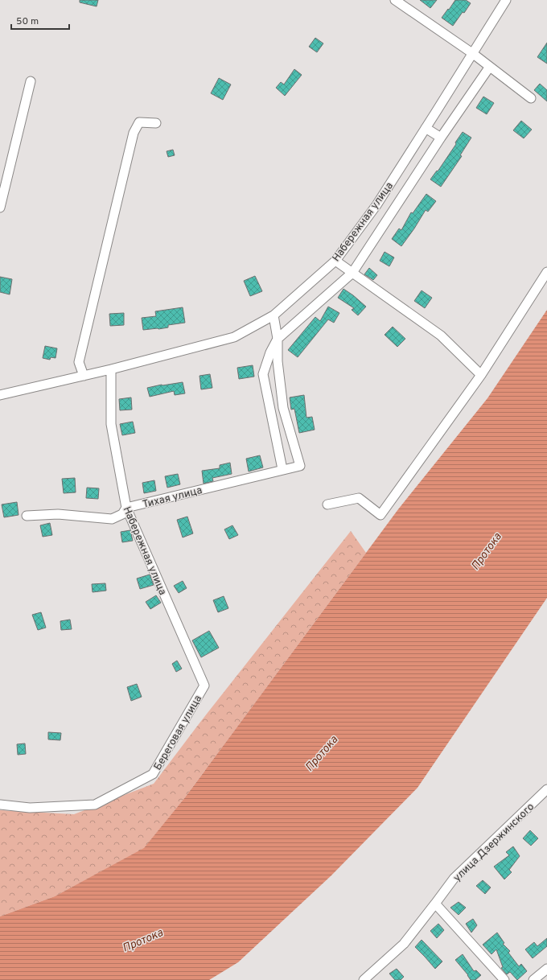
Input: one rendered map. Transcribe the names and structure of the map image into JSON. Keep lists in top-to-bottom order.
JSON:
{
  "streets": {
    "street": [
      "Набережная улица",
      "Тихая улица",
      "Береговая улица",
      "улица Дзержинского"
    ]
  },
  "crossings": [
    ["Набережная улица", "Тихая улица"],
    ["Набережная улица", "Береговая улица"]
  ],
  "water": ["Протока"],
  "scale_bar": "50 m"
}
